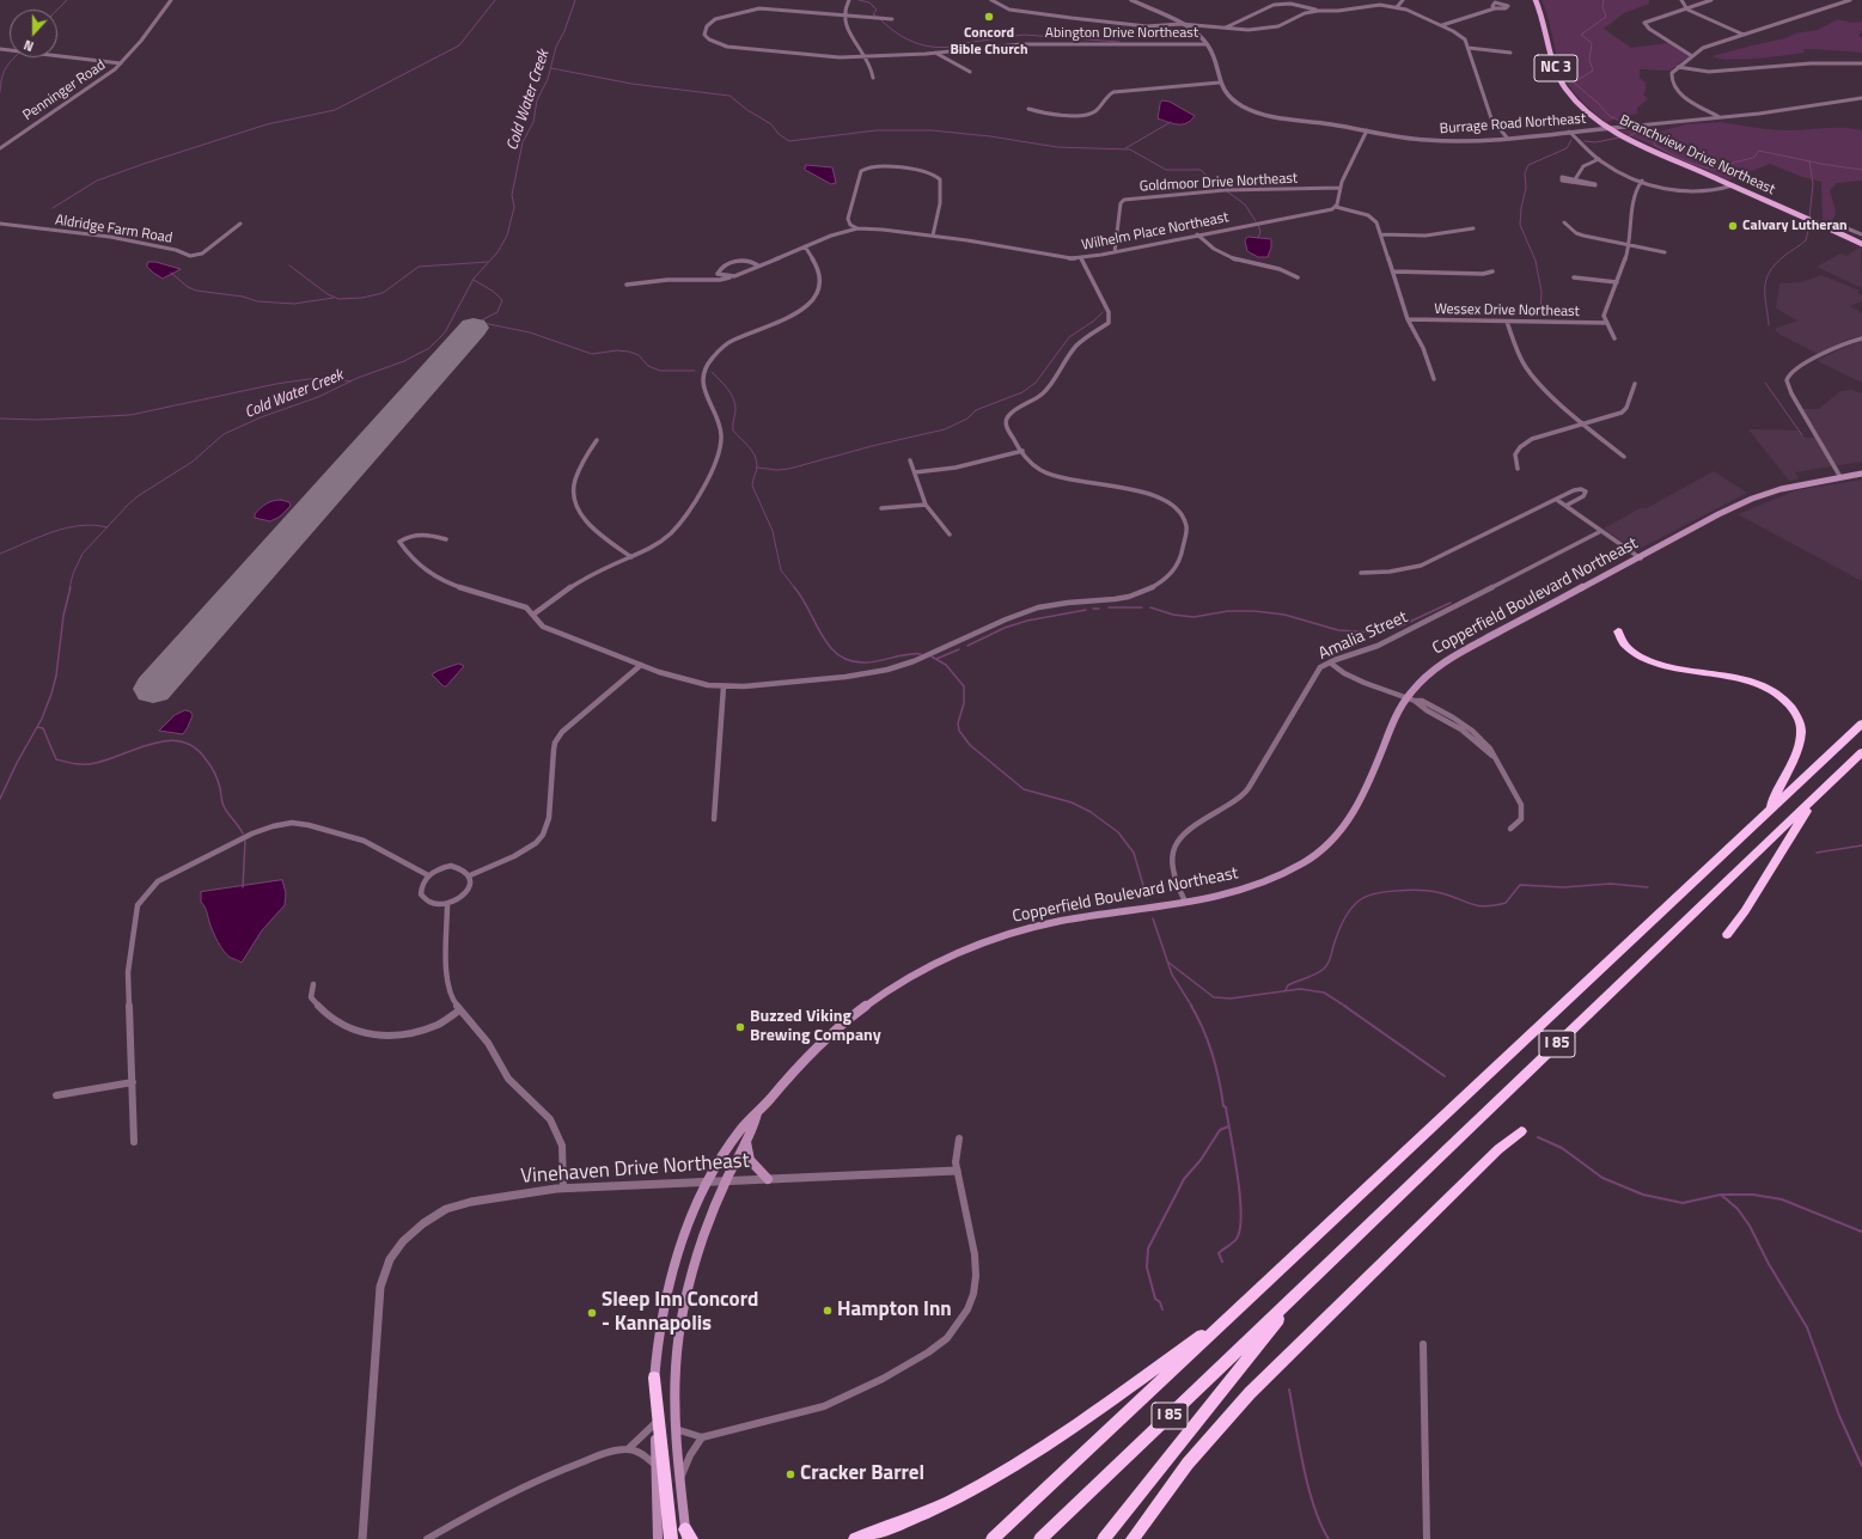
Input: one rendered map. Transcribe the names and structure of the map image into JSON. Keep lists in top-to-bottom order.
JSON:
{
  "streets": {
    "highway": ["I 85"],
    "main road": ["NC 3", "Branchview Drive Northeast", "Copperfield Boulevard Northeast"],
    "street": [
      "Abington Drive Northeast",
      "Penninger Road",
      "Burrage Road Northeast",
      "Goldmoor Drive Northeast",
      "Aldridge Farm Road",
      "Wilhelm Place Northeast",
      "Wessex Drive Northeast",
      "Amalia Street",
      "Vinehaven Drive Northeast"
    ]
  },
  "crossings": [
    ["Abington Drive Northeast", "Burrage Road Northeast"],
    ["Goldmoor Drive Northeast", "Wilhelm Place Northeast"],
    ["Copperfield Boulevard Northeast", "Amalia Street"],
    ["Copperfield Boulevard Northeast", "Vinehaven Drive Northeast"]
  ],
  "water": ["Cold Water Creek"],
  "places": [
    "Concord Bible Church",
    "Calvary Lutheran",
    "Buzzed Viking Brewing Company",
    "Hampton Inn",
    "Sleep Inn Concord - Kannapolis",
    "Cracker Barrel"
  ],
  "north": "bottom"
}
